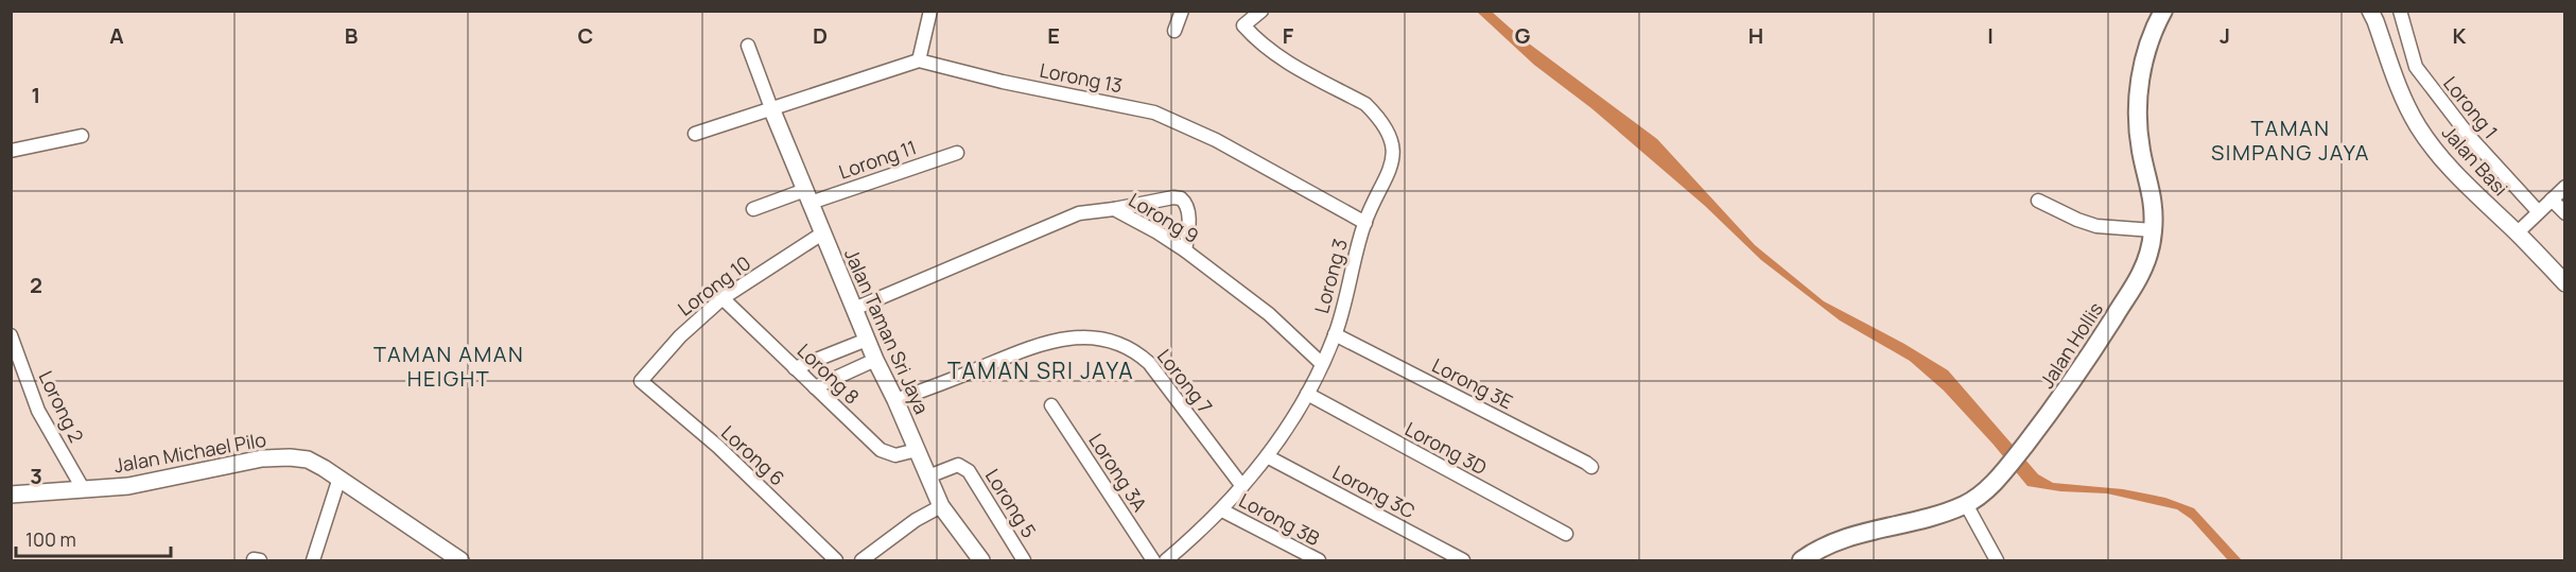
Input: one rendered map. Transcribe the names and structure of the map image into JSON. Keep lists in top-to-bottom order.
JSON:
{
  "streets": {
    "main road": ["Jalan Hollis"],
    "street": [
      "Lorong 13",
      "Lorong 1",
      "Lorong 11",
      "Jalan Basi",
      "Lorong 9",
      "Lorong 3",
      "Lorong 10",
      "Jalan Taman Sri Jaya",
      "Lorong 8",
      "Lorong 7",
      "Lorong 3E",
      "Lorong 2",
      "Lorong 3D",
      "Jalan Michael Pilo",
      "Lorong 6",
      "Lorong 3A",
      "Lorong 3C",
      "Lorong 5",
      "Lorong 3B"
    ]
  },
  "crossings": [
    ["Lorong 13", "Lorong 3"],
    ["Lorong 11", "Jalan Taman Sri Jaya"],
    ["Lorong 9", "Lorong 3"],
    ["Lorong 9", "Jalan Taman Sri Jaya"],
    ["Lorong 3", "Lorong 7"],
    ["Lorong 3", "Lorong 3E"],
    ["Lorong 3", "Lorong 3D"],
    ["Lorong 3", "Lorong 3C"],
    ["Lorong 3", "Lorong 3B"],
    ["Lorong 10", "Jalan Taman Sri Jaya"],
    ["Lorong 10", "Lorong 8"],
    ["Lorong 10", "Lorong 6"],
    ["Jalan Taman Sri Jaya", "Lorong 8"],
    ["Jalan Taman Sri Jaya", "Lorong 7"],
    ["Jalan Taman Sri Jaya", "Lorong 5"],
    ["Lorong 2", "Jalan Michael Pilo"]
  ],
  "districts": ["TAMAN SIMPANG JAYA", "TAMAN AMAN HEIGHT", "TAMAN SRI JAYA"],
  "scale_bar": "100 m",
  "grid": {
    "columns": [
      "A",
      "B",
      "C",
      "D",
      "E",
      "F",
      "G",
      "H",
      "I",
      "J",
      "K"
    ],
    "rows": ["1", "2", "3"]
  }
}
